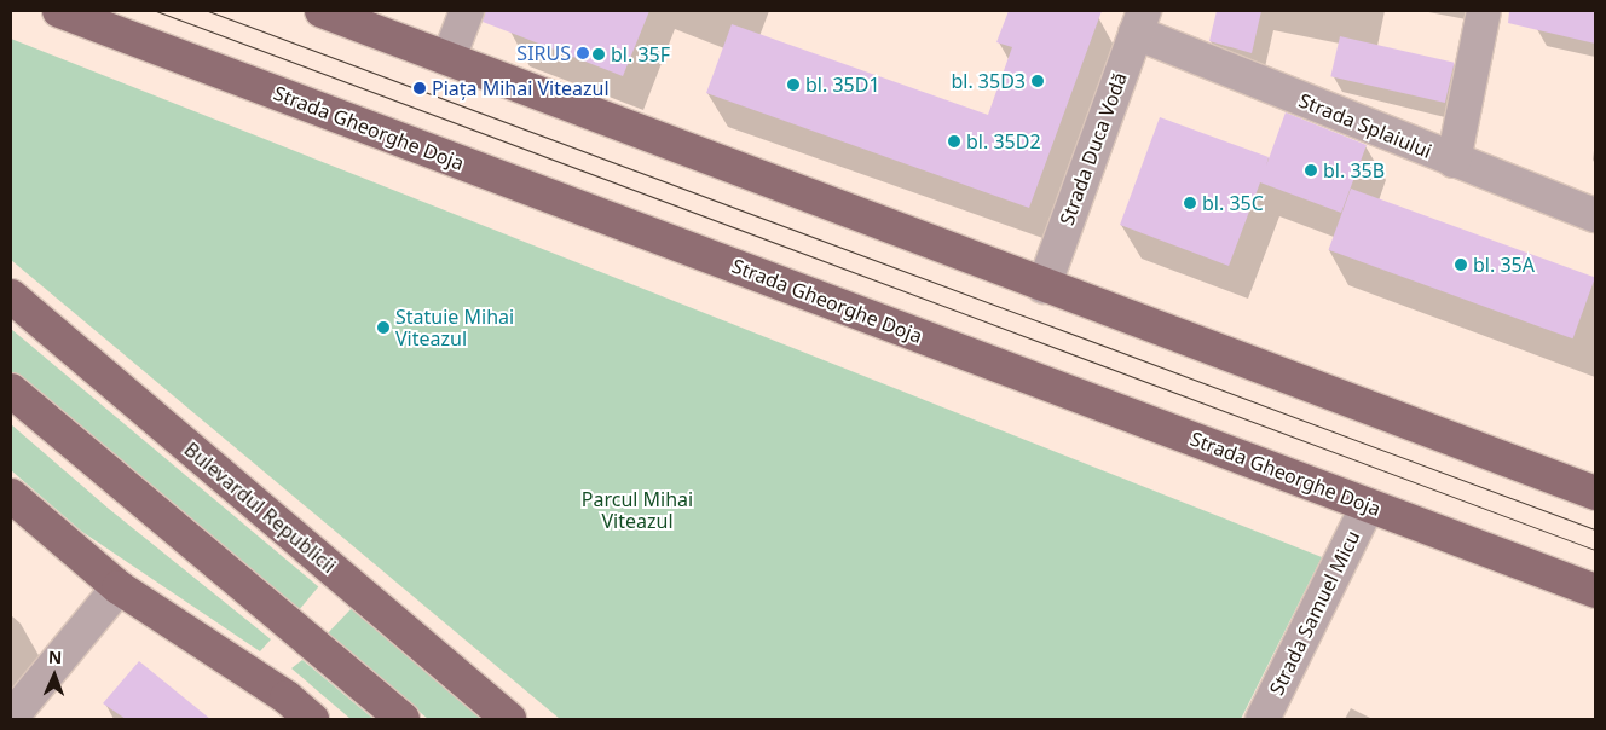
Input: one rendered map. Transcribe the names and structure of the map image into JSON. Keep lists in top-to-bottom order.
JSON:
{
  "streets": {
    "main road": ["Strada Gheorghe Doja", "Bulevardul Republicii"],
    "street": ["Strada Splaiului", "Strada Duca Vodă", "Strada Samuel Micu"]
  },
  "crossings": [
    ["Strada Splaiului", "Strada Duca Vodă"],
    ["Strada Gheorghe Doja", "Strada Samuel Micu"]
  ],
  "parks": ["Parcul Mihai Viteazul"],
  "places": [
    "SIRUS",
    "bl. 35F",
    "bl. 35D3",
    "bl. 35D1",
    "Piața Mihai Viteazul",
    "bl. 35D2",
    "bl. 35B",
    "bl. 35C",
    "bl. 35A",
    "Statuie Mihai Viteazul"
  ],
  "north": "top"
}
